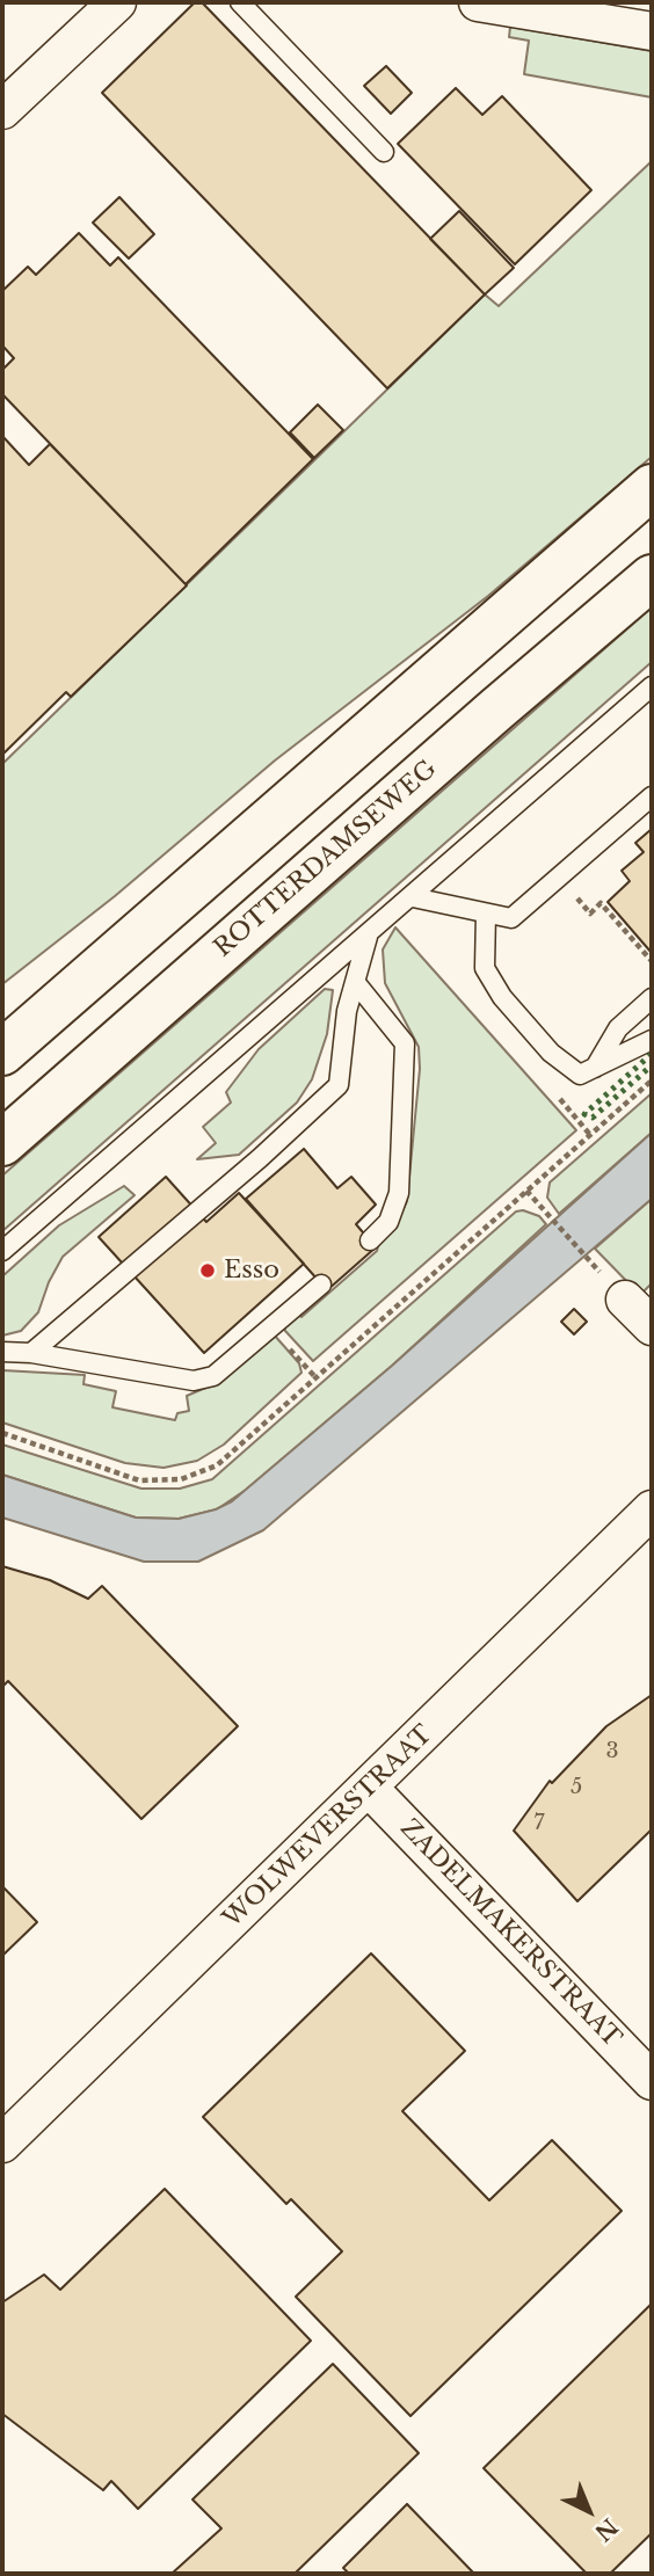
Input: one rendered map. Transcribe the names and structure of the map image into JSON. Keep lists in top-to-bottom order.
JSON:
{
  "streets": {
    "main road": ["ROTTERDAMSEWEG"],
    "street": ["WOLWEVERSTRAAT", "ZADELMAKERSTRAAT"]
  },
  "crossings": [
    ["WOLWEVERSTRAAT", "ZADELMAKERSTRAAT"]
  ],
  "places": ["Esso"],
  "house_numbers": ["3", "5", "7"],
  "north": "bottom right"
}
